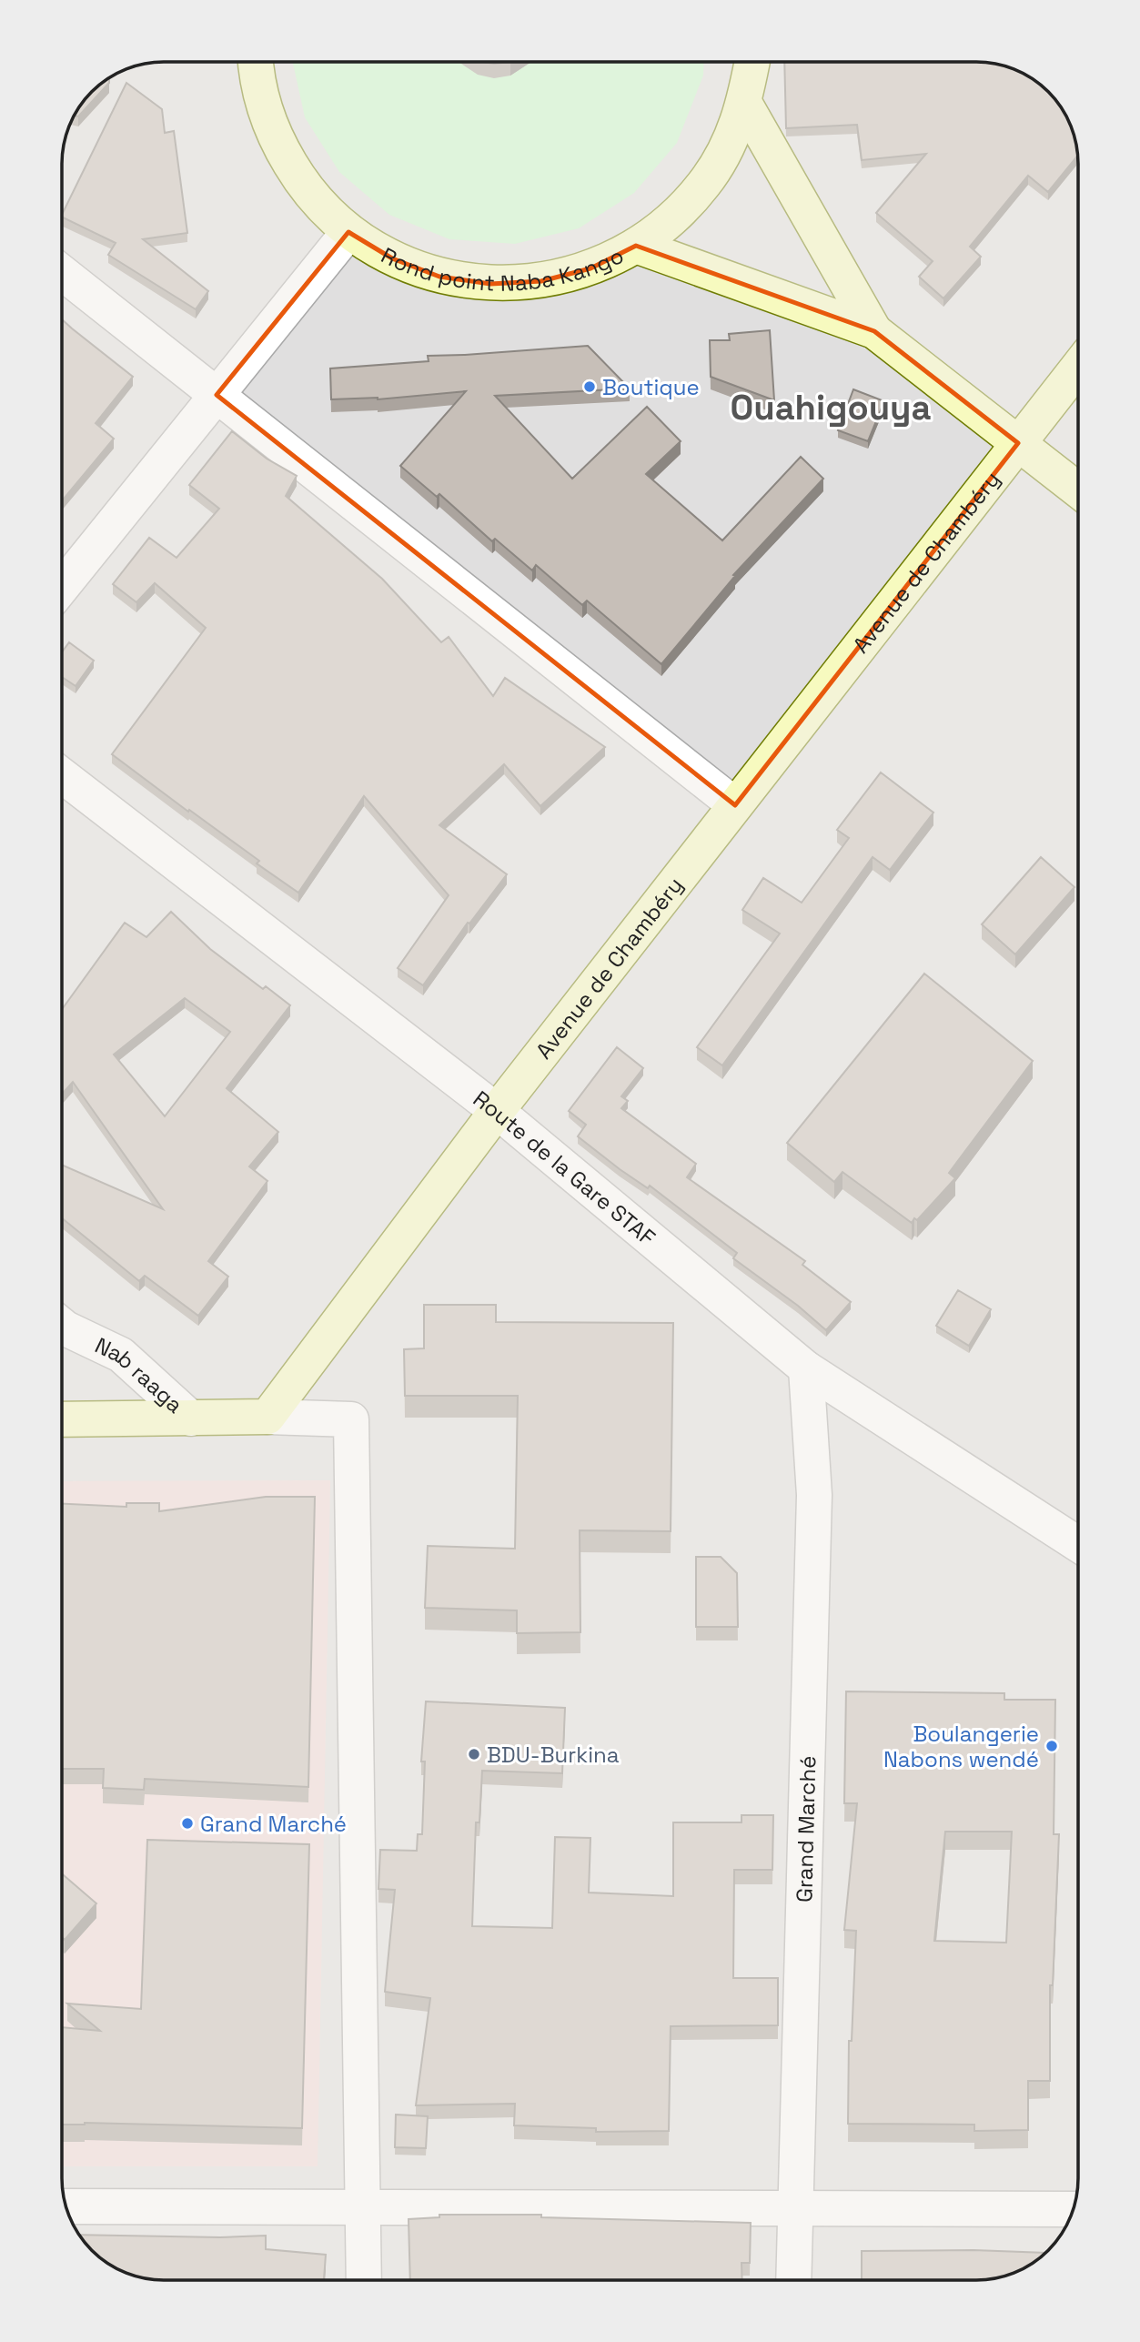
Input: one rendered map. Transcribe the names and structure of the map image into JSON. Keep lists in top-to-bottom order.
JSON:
{
  "streets": {
    "street": [
      "Rond point Naba Kango",
      "Avenue de Chambéry",
      "Route de la Gare STAF",
      "Nab raaga",
      "Grand Marché"
    ]
  },
  "crossings": [
    ["Avenue de Chambéry", "Route de la Gare STAF"],
    ["Route de la Gare STAF", "Grand Marché"]
  ],
  "districts": ["Ouahigouya"],
  "places": [
    "Boutique",
    "Boulangerie Nabons wendé",
    "BDU-Burkina",
    "Grand Marché"
  ]
}
